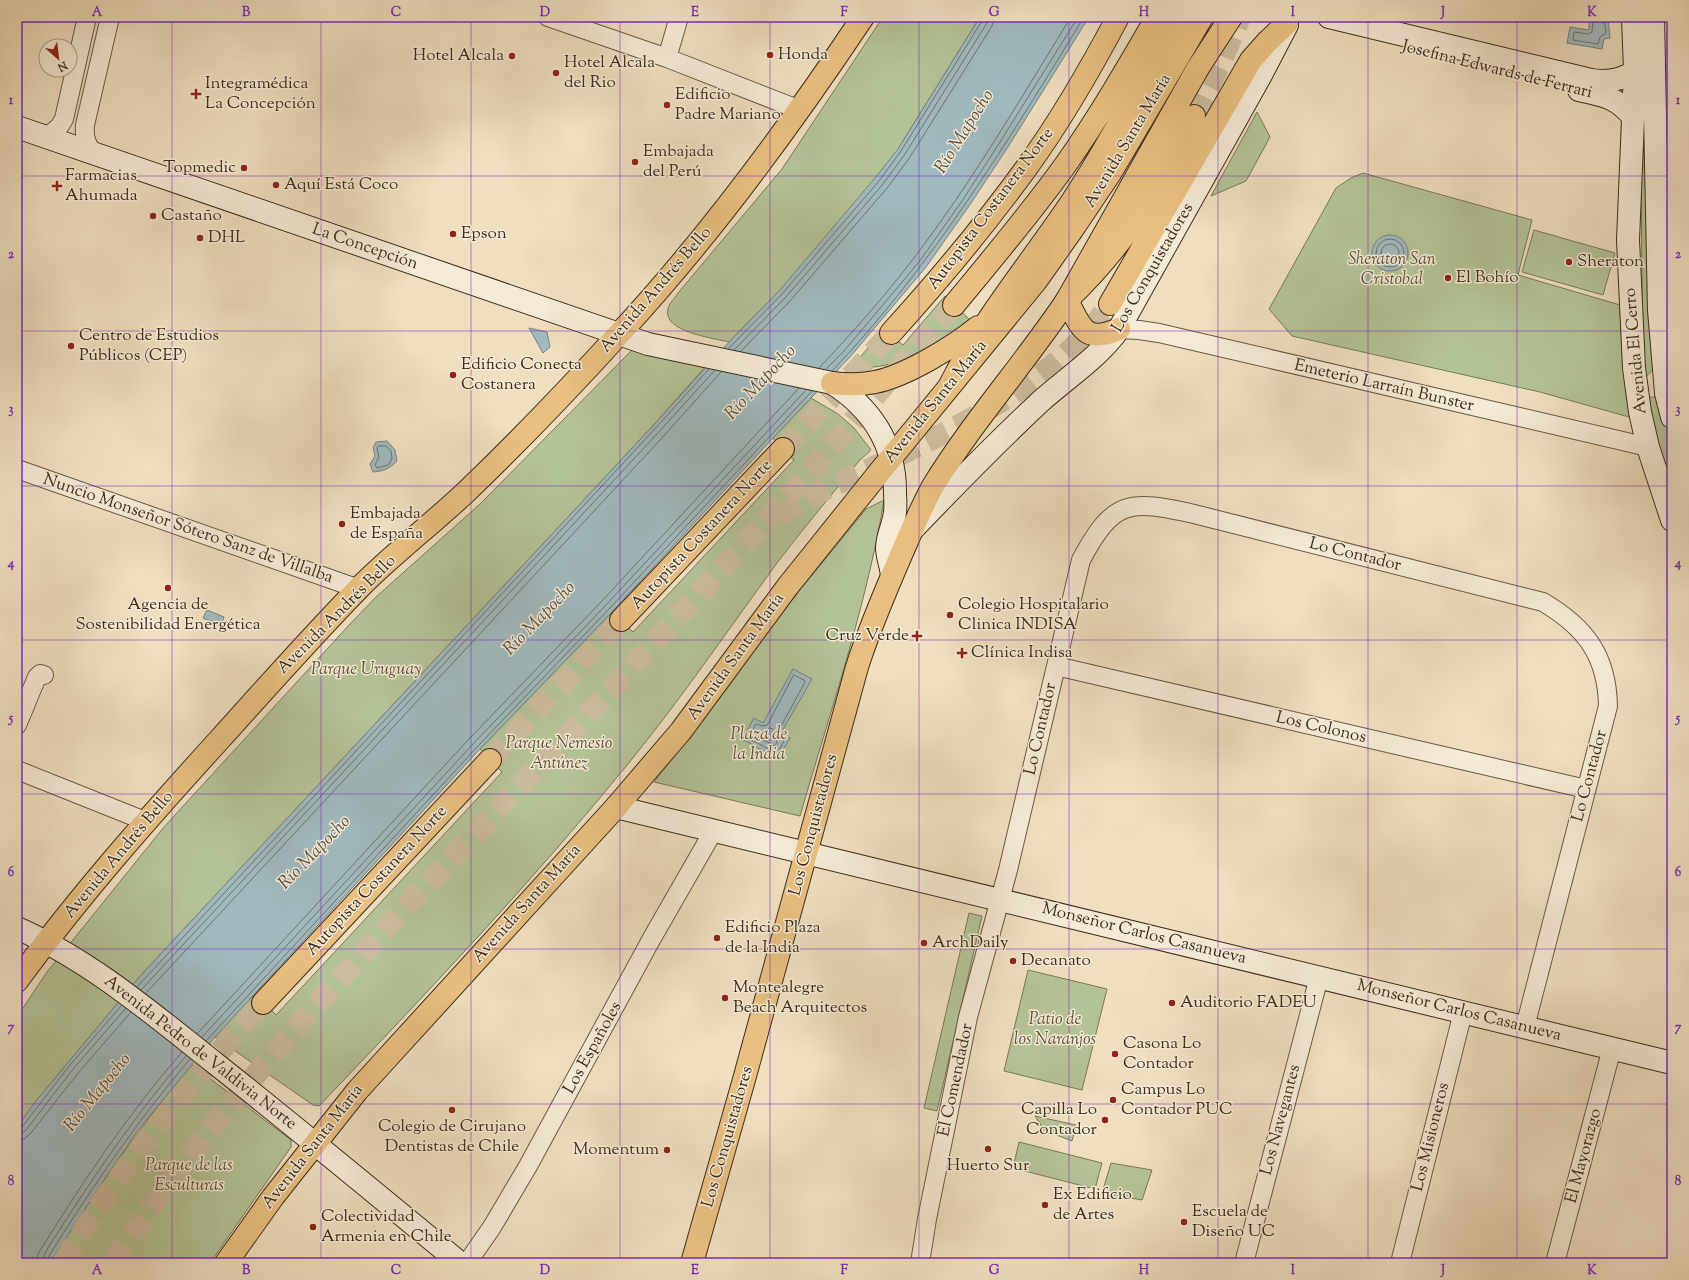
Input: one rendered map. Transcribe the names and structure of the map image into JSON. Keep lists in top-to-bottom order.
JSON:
{
  "streets": {
    "main road": [
      "Avenida Santa María",
      "Autopista Costanera Norte",
      "Los Conquistadores",
      "Avenida Andrés Bello"
    ],
    "street": [
      "Josefina Edwards de Ferrari",
      "La Concepción",
      "Avenida El Cerro",
      "Emeterio Larraín Bunster",
      "Nuncio Monseñor Sótero Sanz de Villalba",
      "Lo Contador",
      "Los Colonos",
      "Monseñor Carlos Casanueva",
      "Los Españoles",
      "Avenida Pedro de Valdivia Norte",
      "El Comendador",
      "Los Navegantes",
      "Los Misioneros",
      "El Mayorazgo"
    ]
  },
  "crossings": [
    ["Josefina Edwards de Ferrari", "Avenida El Cerro"],
    ["Avenida Santa María", "Monseñor Carlos Casanueva"],
    ["Avenida Santa María", "Avenida Pedro de Valdivia Norte"],
    ["La Concepción", "Avenida Andrés Bello"],
    ["Los Conquistadores", "Emeterio Larraín Bunster"],
    ["Los Conquistadores", "Monseñor Carlos Casanueva"],
    ["Avenida Andrés Bello", "Nuncio Monseñor Sótero Sanz de Villalba"],
    ["Avenida Andrés Bello", "Avenida Pedro de Valdivia Norte"],
    ["Avenida El Cerro", "Emeterio Larraín Bunster"],
    ["Lo Contador", "Los Colonos"],
    ["Lo Contador", "Monseñor Carlos Casanueva"],
    ["Lo Contador", "El Comendador"],
    ["Monseñor Carlos Casanueva", "Los Españoles"],
    ["Monseñor Carlos Casanueva", "El Comendador"],
    ["Monseñor Carlos Casanueva", "Los Navegantes"],
    ["Monseñor Carlos Casanueva", "Los Misioneros"],
    ["Monseñor Carlos Casanueva", "El Mayorazgo"]
  ],
  "water": ["Río Mapocho"],
  "parks": [
    "Sheraton San Cristobal",
    "Parque Uruguay",
    "Plaza de la India",
    "Parque Nemesio Antúnez",
    "Patio de los Naranjos",
    "Parque de las Esculturas"
  ],
  "places": {
    "other": [
      "Honda",
      "Hotel Alcala",
      "Hotel Alcala del Rio",
      "Edificio Padre Mariano",
      "Embajada del Perú",
      "Topmedic",
      "Aquí Está Coco",
      "Castaño",
      "Epson",
      "DHL",
      "Sheraton",
      "El Bohío",
      "Centro de Estudios Públicos (CEP)",
      "Edificio Conecta Costanera",
      "Embajada de España",
      "Agencia de Sostenibilidad Energética",
      "Colegio Hospitalario Clinica INDISA",
      "Edificio Plaza de la India",
      "ArchDaily",
      "Decanato",
      "Montealegre Beach Arquitectos",
      "Auditorio FADEU",
      "Casona Lo Contador",
      "Campus Lo Contador PUC",
      "Colegio de Cirujano Dentistas de Chile",
      "Capilla Lo Contador",
      "Huerto Sur",
      "Momentum",
      "Ex Edificio de Artes",
      "Escuela de Diseño UC",
      "Colectividad Armenia en Chile"
    ],
    "health": [
      "Integramédica La Concepción",
      "Farmacias Ahumada",
      "Cruz Verde",
      "Clínica Indisa"
    ]
  },
  "north": "bottom right",
  "grid": {
    "columns": [
      "A",
      "B",
      "C",
      "D",
      "E",
      "F",
      "G",
      "H",
      "I",
      "J",
      "K"
    ],
    "rows": [
      "1",
      "2",
      "3",
      "4",
      "5",
      "6",
      "7",
      "8"
    ]
  }
}
